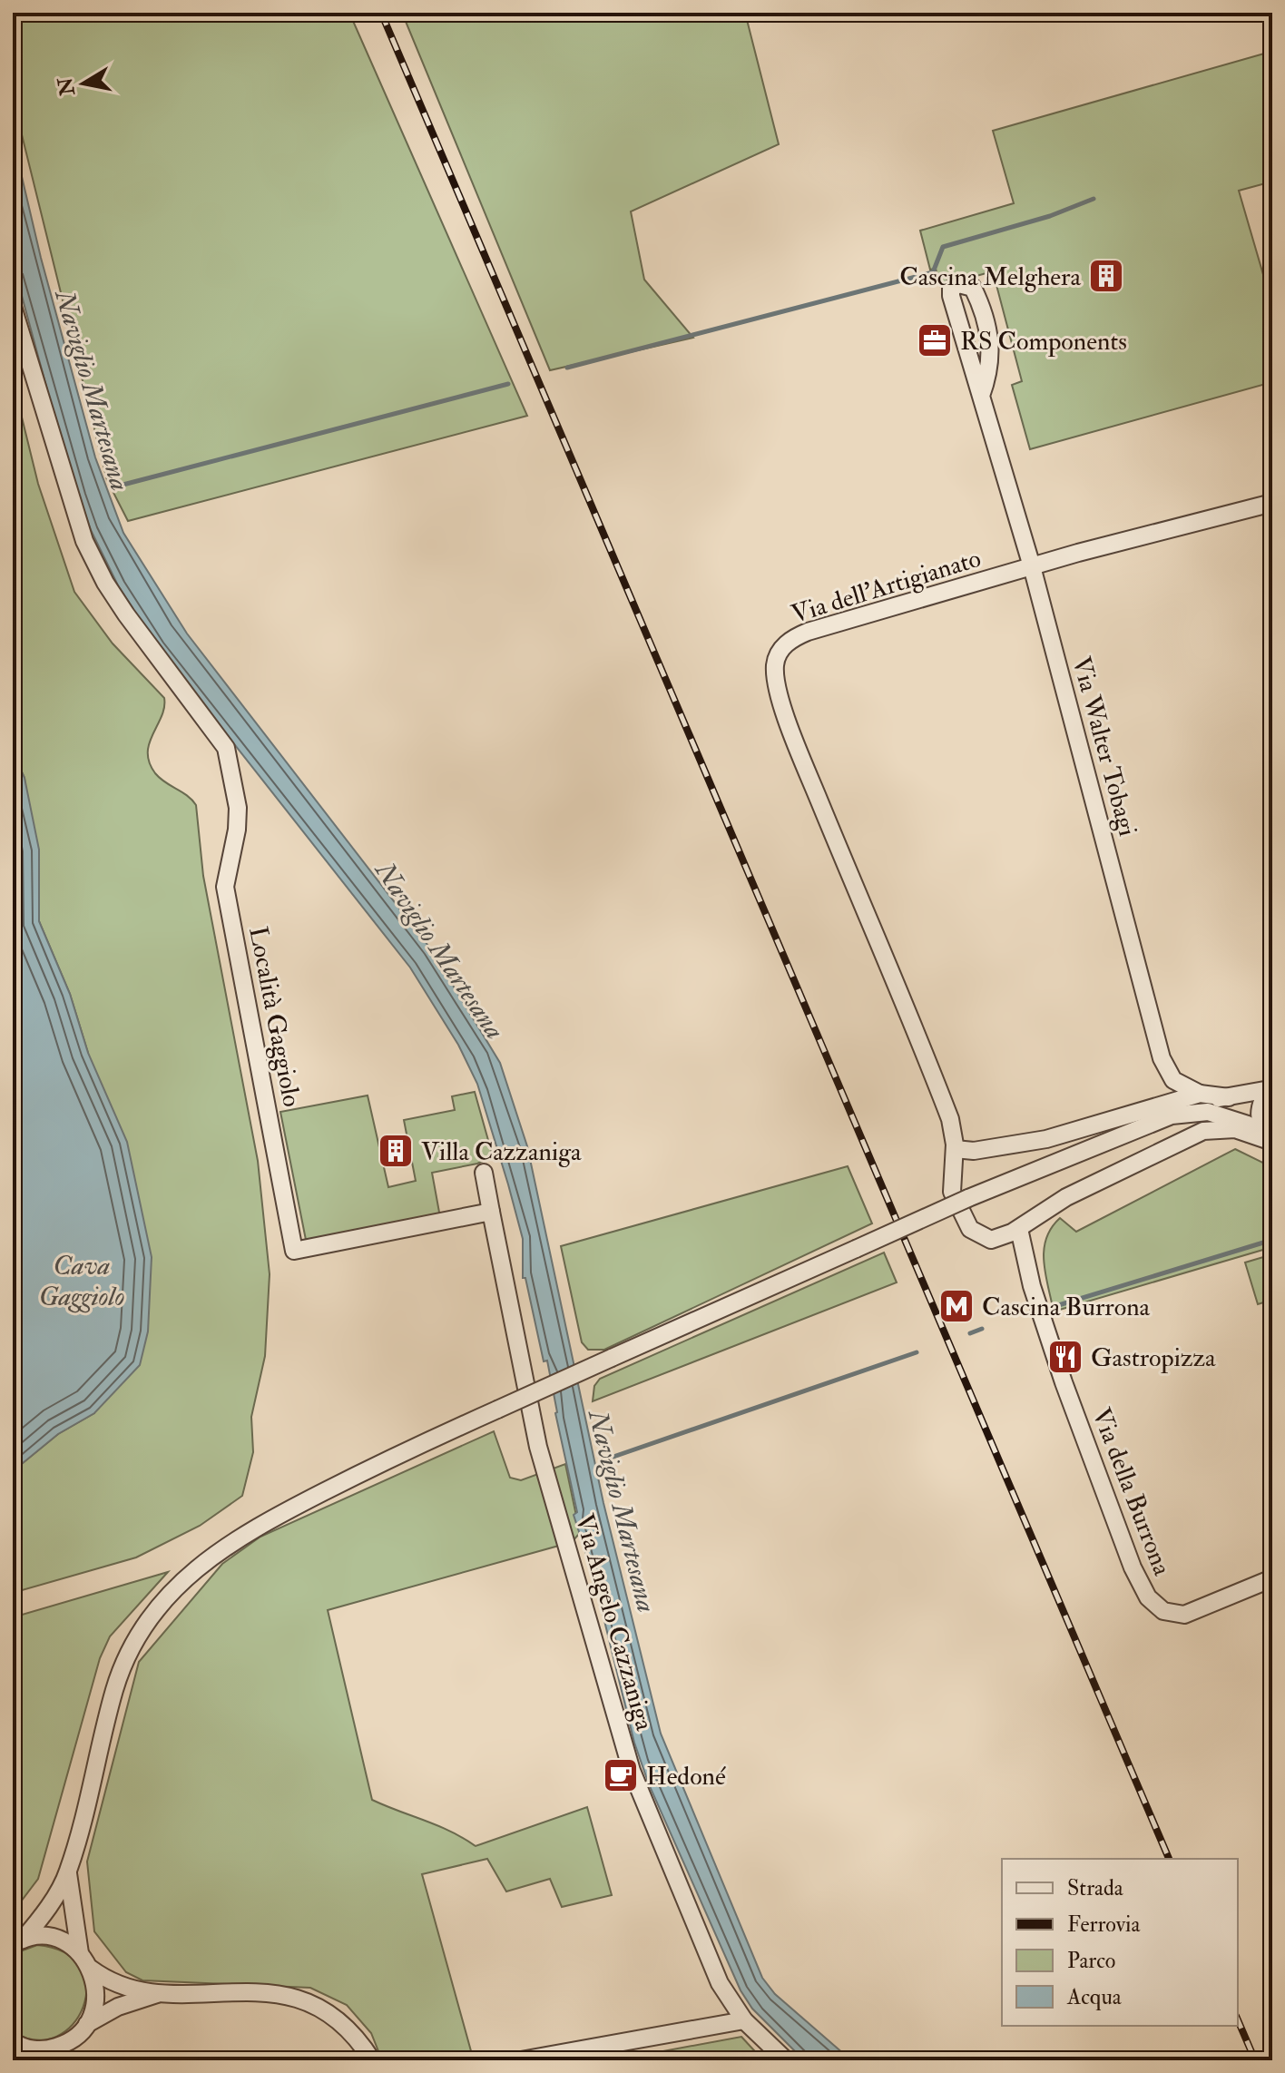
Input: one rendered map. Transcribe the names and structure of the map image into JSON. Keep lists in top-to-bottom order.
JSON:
{
  "streets": {
    "street": [
      "Via dell'Artigianato",
      "Via Walter Tobagi",
      "Località Gaggiolo",
      "Via della Burrona",
      "Via Angelo Cazzaniga"
    ]
  },
  "crossings": [
    ["Via dell'Artigianato", "Via Walter Tobagi"],
    ["Via dell'Artigianato", "Via della Burrona"],
    ["Località Gaggiolo", "Via Angelo Cazzaniga"]
  ],
  "water": ["Naviglio Martesana", "Cava Gaggiolo"],
  "places": {
    "building": ["Cascina Melghera", "Villa Cazzaniga"],
    "office": ["RS Components"],
    "metro station": ["Cascina Burrona"],
    "restaurant": ["Gastropizza"],
    "cafe": ["Hedoné"]
  },
  "legend": [
    "Strada",
    "Ferrovia",
    "Parco",
    "Acqua"
  ],
  "north": "left"
}
